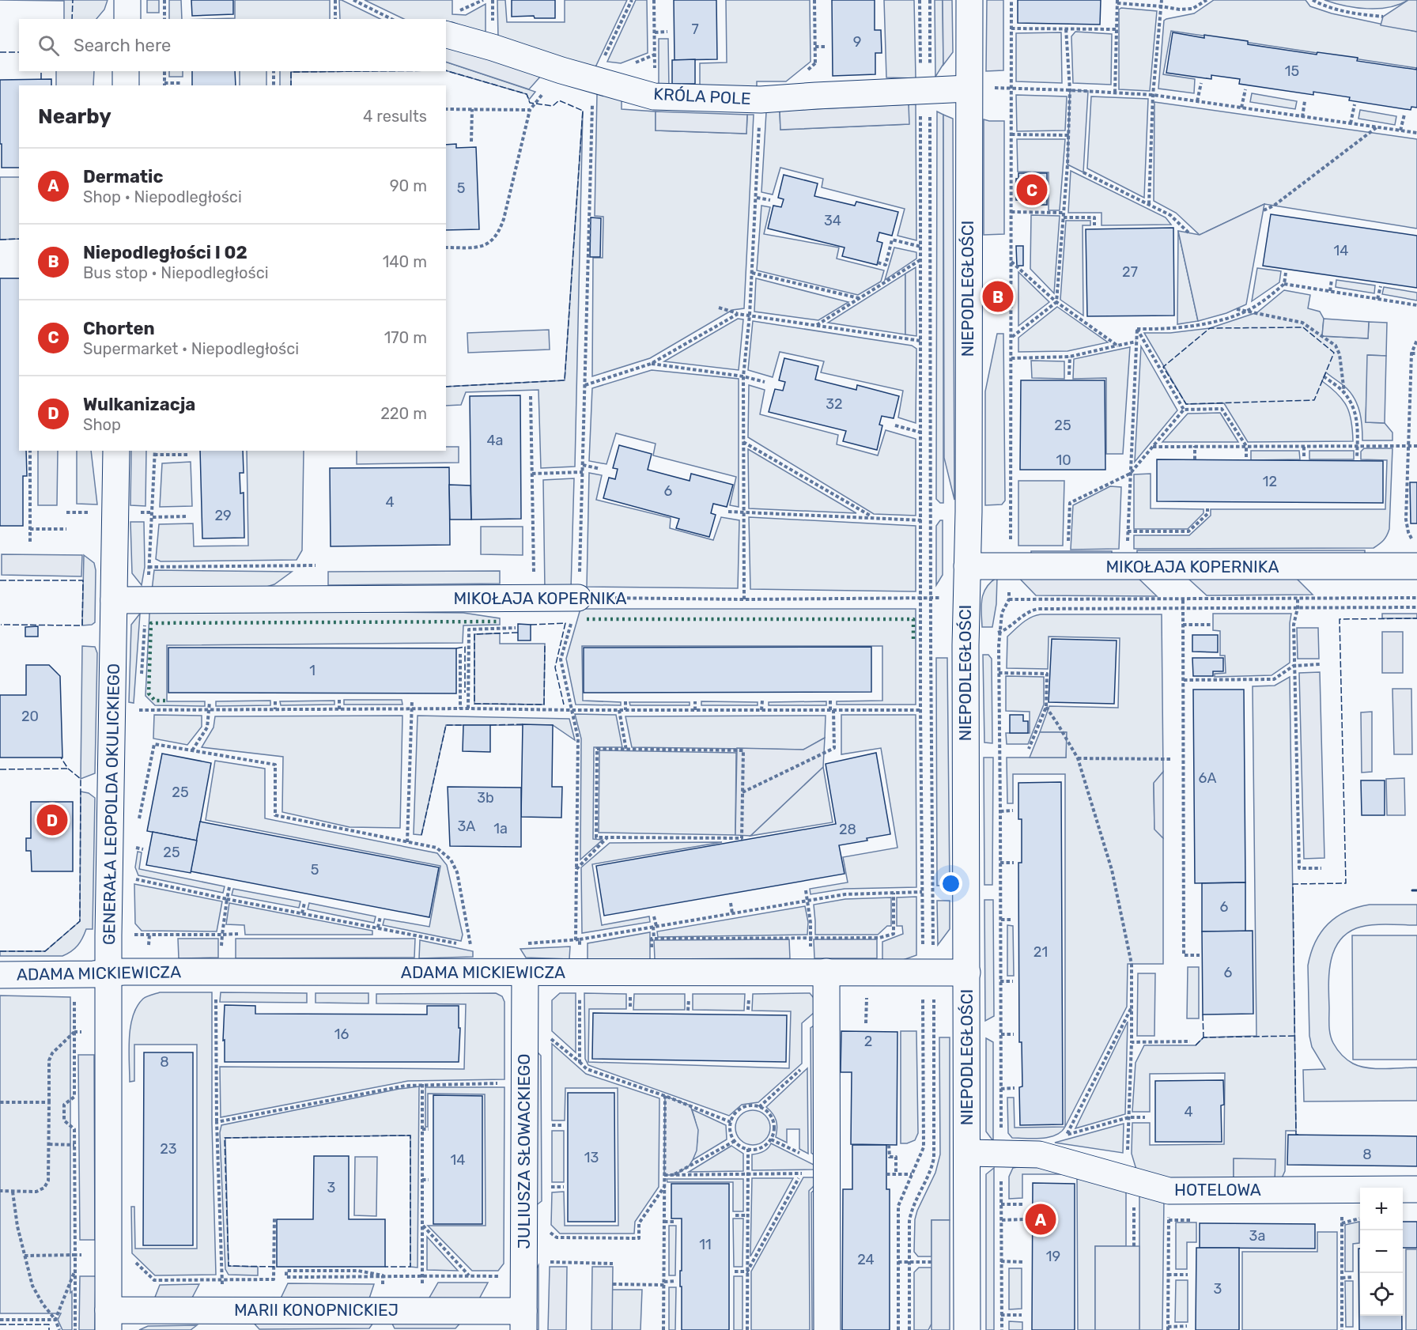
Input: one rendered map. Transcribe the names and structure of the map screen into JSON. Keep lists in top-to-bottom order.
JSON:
{
  "streets": {
    "street": [
      "KRÓLA POLE",
      "NIEPODLEGŁOŚCI",
      "MIKOŁAJA KOPERNIKA",
      "GENERAŁA LEOPOLDA OKULICKIEGO",
      "ADAMA MICKIEWICZA",
      "JULIUSZA SŁOWACKIEGO",
      "HOTELOWA",
      "MARII KONOPNICKIEJ"
    ]
  },
  "crossings": [
    ["KRÓLA POLE", "NIEPODLEGŁOŚCI"],
    ["NIEPODLEGŁOŚCI", "MIKOŁAJA KOPERNIKA"],
    ["NIEPODLEGŁOŚCI", "ADAMA MICKIEWICZA"],
    ["NIEPODLEGŁOŚCI", "HOTELOWA"],
    ["MIKOŁAJA KOPERNIKA", "GENERAŁA LEOPOLDA OKULICKIEGO"],
    ["GENERAŁA LEOPOLDA OKULICKIEGO", "ADAMA MICKIEWICZA"],
    ["GENERAŁA LEOPOLDA OKULICKIEGO", "MARII KONOPNICKIEJ"],
    ["ADAMA MICKIEWICZA", "JULIUSZA SŁOWACKIEGO"],
    ["JULIUSZA SŁOWACKIEGO", "MARII KONOPNICKIEJ"]
  ],
  "house_numbers": [
    "7",
    "9",
    "15",
    "5",
    "34",
    "14",
    "27",
    "32",
    "25",
    "4a",
    "10",
    "12",
    "6",
    "4",
    "29",
    "1",
    "20",
    "6A",
    "25",
    "3b",
    "3A",
    "1a",
    "28",
    "25",
    "5",
    "6",
    "21",
    "6",
    "16",
    "2",
    "8",
    "4",
    "23",
    "8",
    "13",
    "14",
    "3",
    "3a",
    "11",
    "19",
    "24",
    "3"
  ],
  "page": {
    "search": "Search here",
    "heading": ["Nearby", "4 results"],
    "list": [
      {
        "mark": "A",
        "name": "Dermatic",
        "note": "Shop · Niepodległości",
        "value": "90 m"
      },
      {
        "mark": "B",
        "name": "Niepodległości I 02",
        "note": "Bus stop · Niepodległości",
        "value": "140 m"
      },
      {
        "mark": "C",
        "name": "Chorten",
        "note": "Supermarket · Niepodległości",
        "value": "170 m"
      },
      {
        "mark": "D",
        "name": "Wulkanizacja",
        "note": "Shop",
        "value": "220 m"
      }
    ],
    "pins": [
      "C",
      "B",
      "D",
      "A"
    ],
    "map_buttons": ["+", "−"]
  }
}
